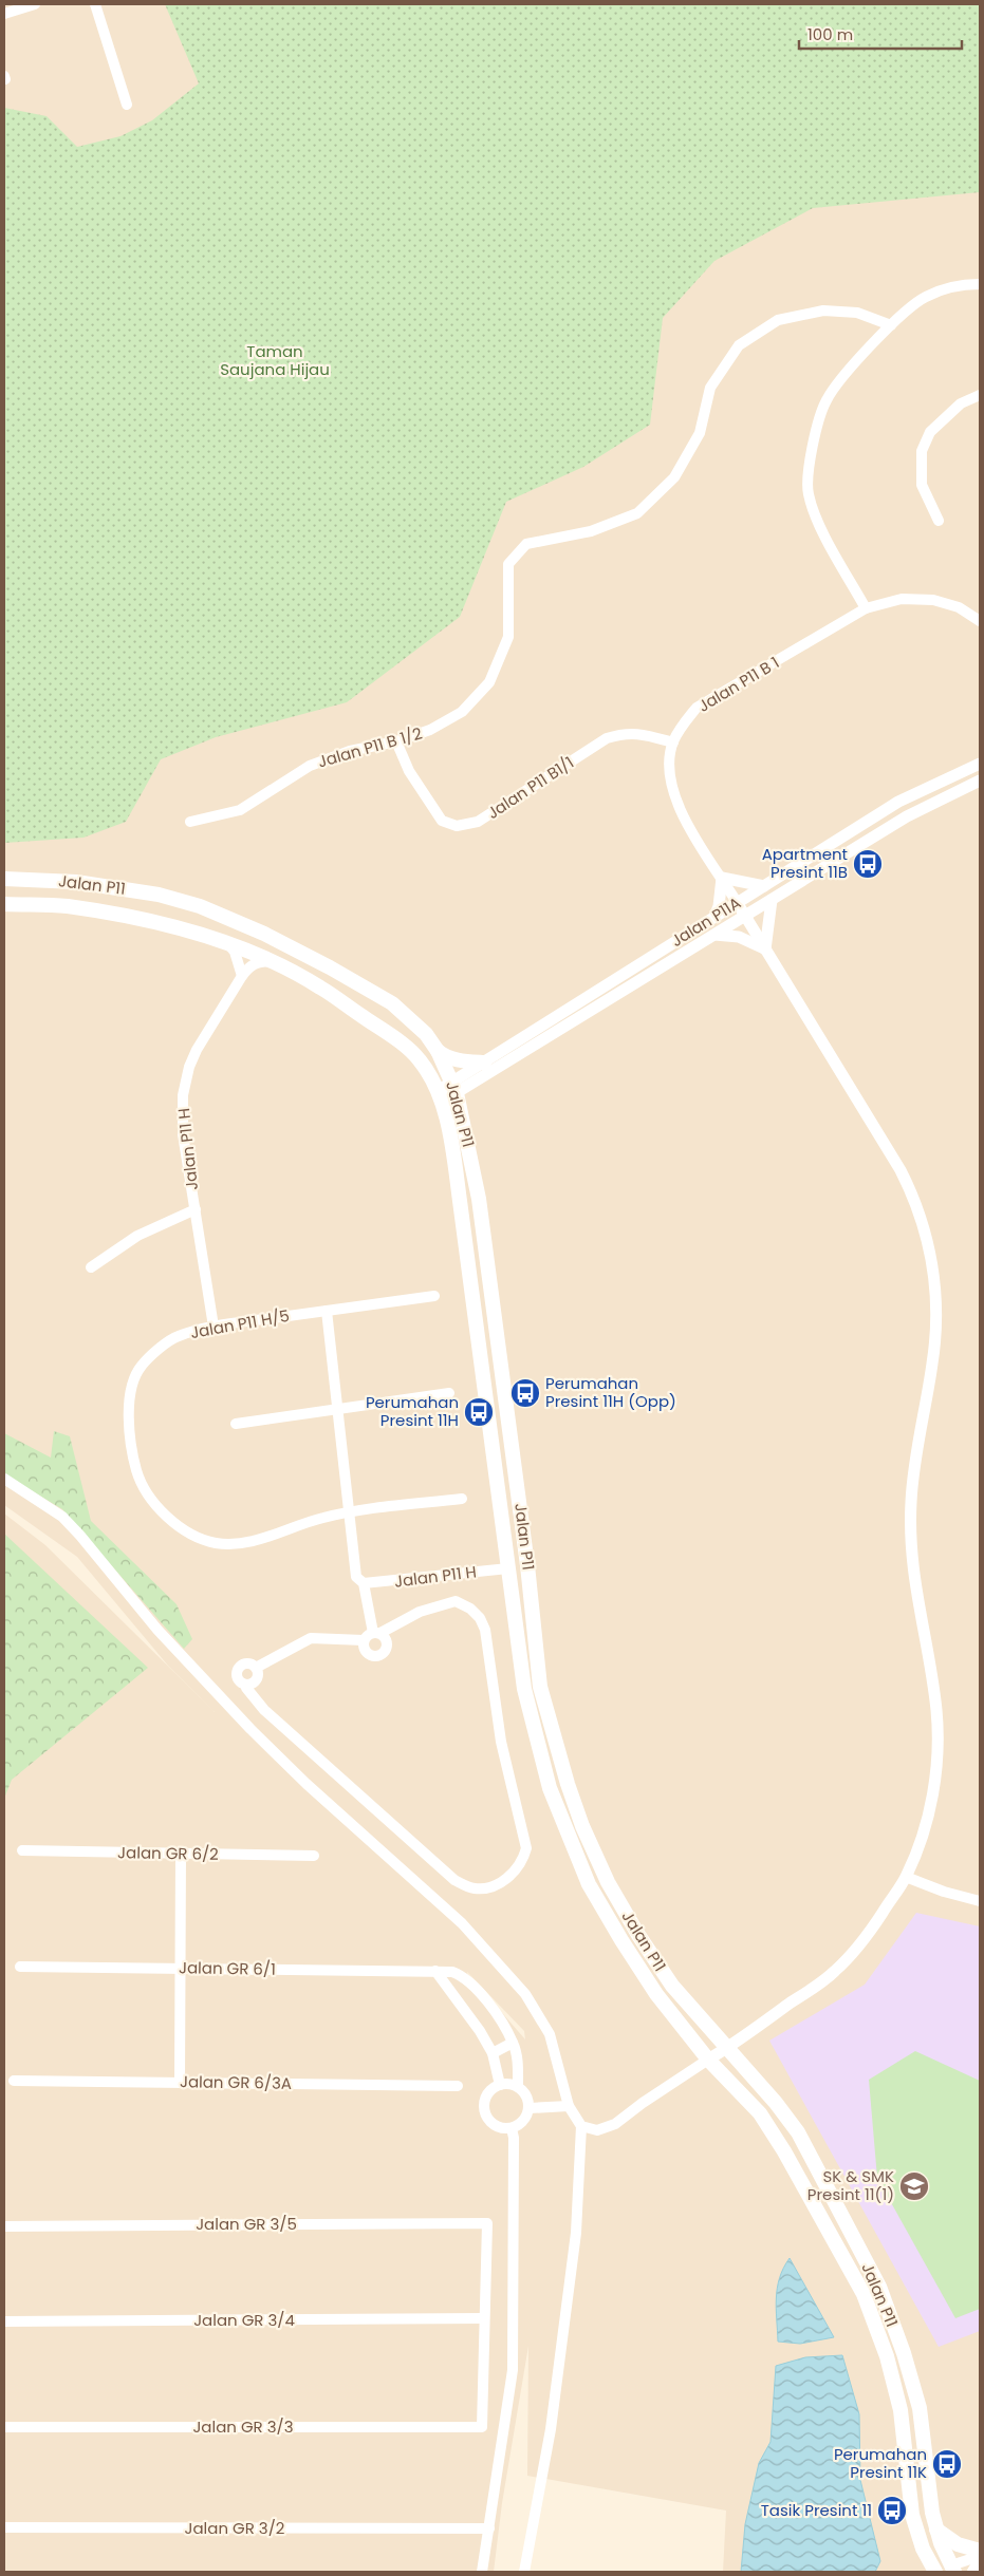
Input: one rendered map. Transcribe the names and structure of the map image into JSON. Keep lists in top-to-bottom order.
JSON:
{
  "streets": {
    "main road": ["Jalan P11"],
    "street": [
      "Jalan P11 B 1",
      "Jalan P11 B 1/2",
      "Jalan P11 B1/1",
      "Jalan P11A",
      "Jalan P11 H",
      "Jalan P11 H/5",
      "Jalan GR 6/2",
      "Jalan GR 6/1",
      "Jalan GR 6/3A",
      "Jalan GR 3/5",
      "Jalan GR 3/4",
      "Jalan GR 3/3",
      "Jalan GR 3/2"
    ]
  },
  "crossings": [
    ["Jalan P11 B 1", "Jalan P11 B1/1"],
    ["Jalan P11 B 1", "Jalan P11A"],
    ["Jalan P11 B 1/2", "Jalan P11 B1/1"],
    ["Jalan P11", "Jalan P11A"],
    ["Jalan P11", "Jalan P11 H"],
    ["Jalan P11 H", "Jalan P11 H/5"],
    ["Jalan GR 3/5", "Jalan GR 3/4"],
    ["Jalan GR 3/5", "Jalan GR 3/3"],
    ["Jalan GR 3/4", "Jalan GR 3/3"]
  ],
  "parks": ["Taman Saujana Hijau"],
  "places": {
    "bus stop": [
      "Apartment Presint 11B",
      "Perumahan Presint 11H (Opp)",
      "Perumahan Presint 11H",
      "Perumahan Presint 11K",
      "Tasik Presint 11"
    ],
    "school or university": ["SK & SMK Presint 11(1)"]
  },
  "scale_bar": "100 m"
}
